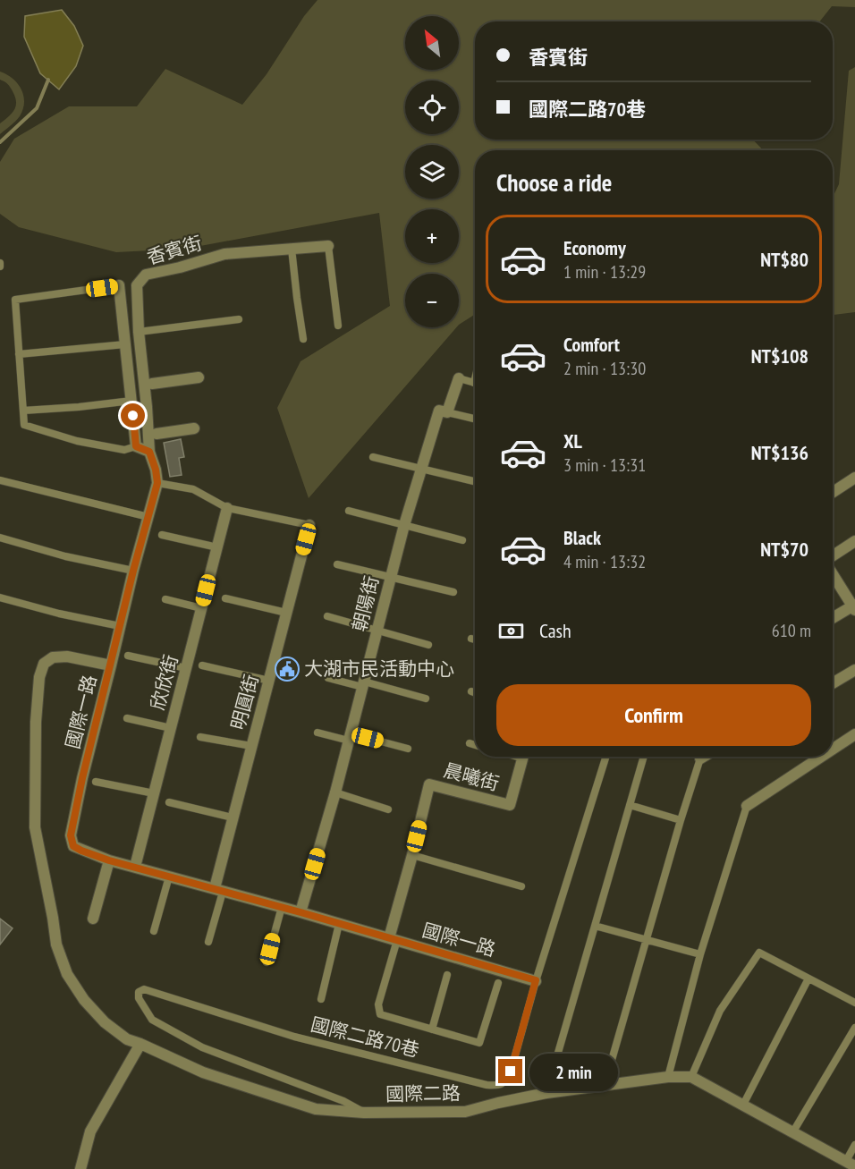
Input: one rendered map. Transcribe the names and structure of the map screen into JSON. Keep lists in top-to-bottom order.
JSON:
{
  "streets": {
    "street": [
      "香賓街",
      "朝陽街",
      "欣欣街",
      "明圓街",
      "國際一路",
      "晨曦街",
      "國際二路"
    ],
    "lane": ["國際二路70巷"]
  },
  "crossings": [
    ["香賓街", "國際一路"],
    ["朝陽街", "國際一路"],
    ["欣欣街", "國際一路"],
    ["明圓街", "國際一路"],
    ["國際一路", "晨曦街"],
    ["國際一路", "國際二路70巷"],
    ["國際一路", "國際二路"],
    ["國際二路70巷", "國際二路"]
  ],
  "places": {
    "public building": ["大湖市民活動中心"]
  },
  "north": "top left",
  "page": {
    "map_buttons": ["+", "−"],
    "banner": ["香賓街", "國際二路70巷"],
    "heading": "Choose a ride",
    "list": [
      {
        "name": "Economy",
        "note": "1 min · 13:29",
        "value": "NT$80"
      },
      {
        "name": "Comfort",
        "note": "2 min · 13:30",
        "value": "NT$108"
      },
      {
        "name": "XL",
        "note": "3 min · 13:31",
        "value": "NT$136"
      },
      {
        "name": "Black",
        "note": "4 min · 13:32",
        "value": "NT$70"
      }
    ],
    "pay": ["Cash", "610 m"],
    "buttons": "Confirm",
    "bubble": "2 min"
  }
}
